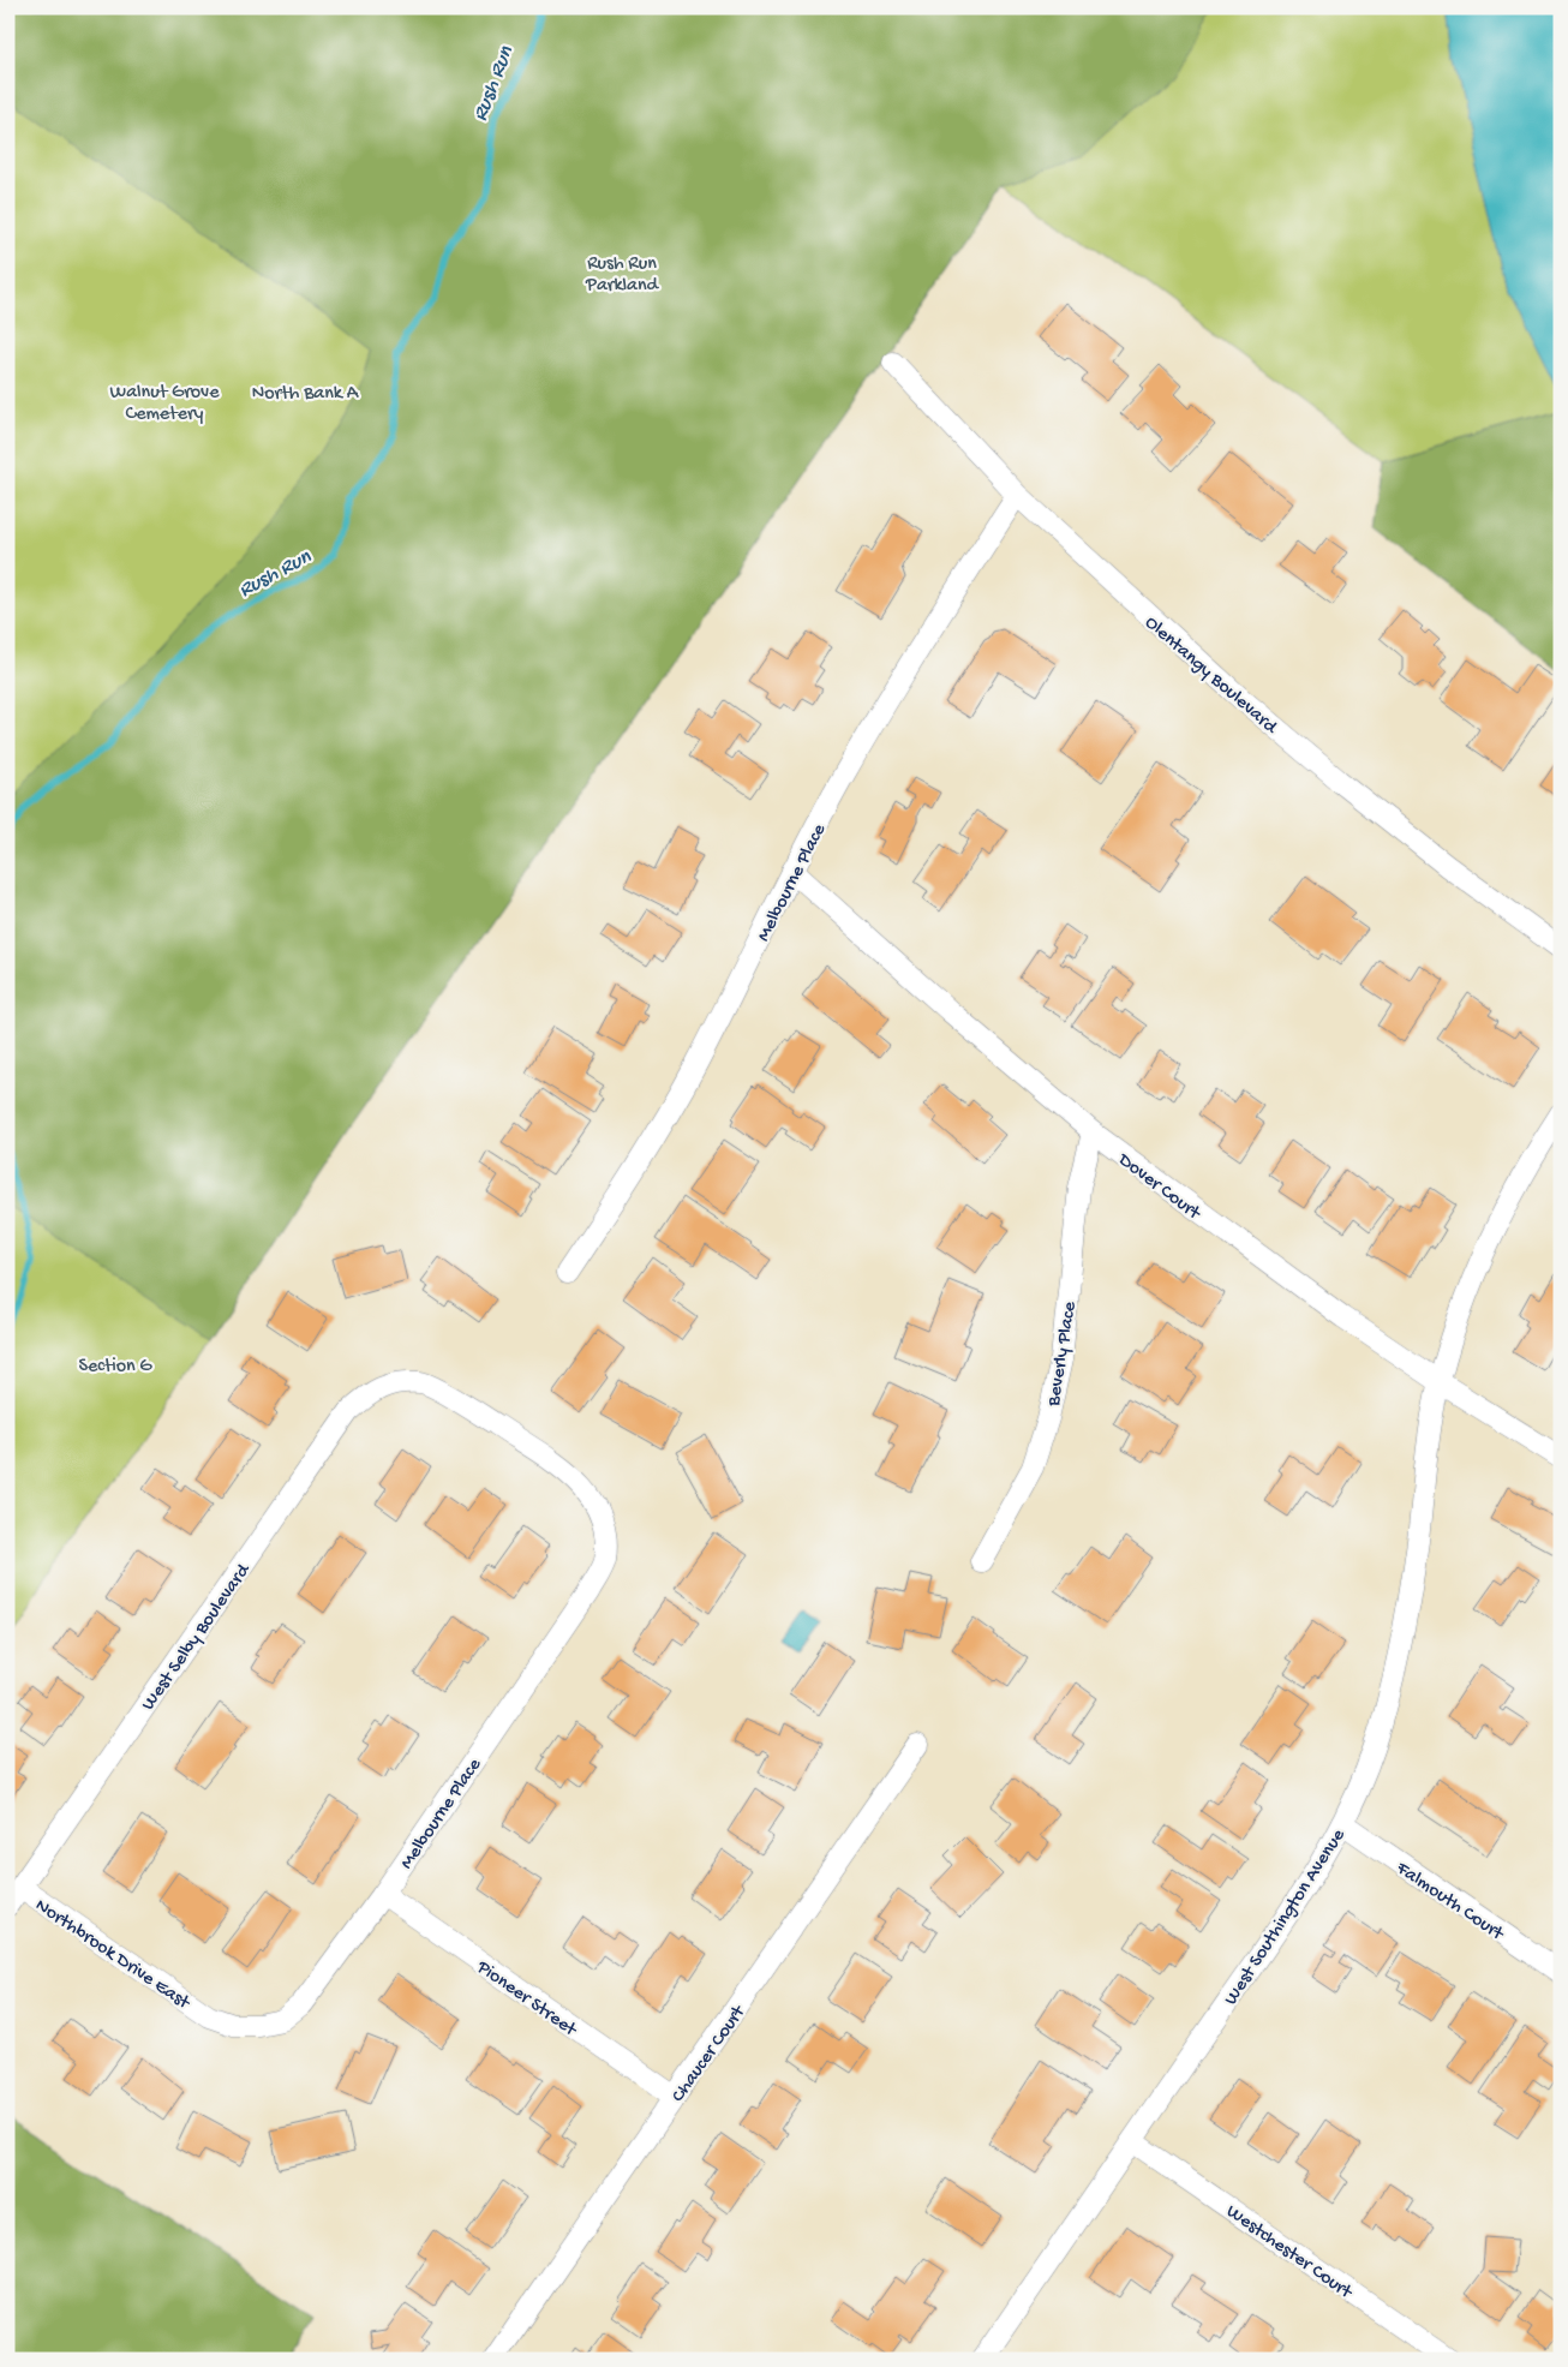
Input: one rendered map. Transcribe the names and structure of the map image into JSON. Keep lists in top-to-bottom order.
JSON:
{
  "streets": {
    "street": [
      "Olentangy Boulevard",
      "Melbourne Place",
      "Dover Court",
      "Beverly Place",
      "West Selby Boulevard",
      "Falmouth Court",
      "West Southington Avenue",
      "Northbrook Drive East",
      "Pioneer Street",
      "Chaucer Court",
      "Westchester Court"
    ]
  },
  "crossings": [
    ["Olentangy Boulevard", "Melbourne Place"],
    ["Melbourne Place", "Dover Court"],
    ["Melbourne Place", "West Selby Boulevard"],
    ["Melbourne Place", "Northbrook Drive East"],
    ["Melbourne Place", "Pioneer Street"],
    ["Dover Court", "Beverly Place"],
    ["Dover Court", "West Southington Avenue"],
    ["West Selby Boulevard", "Northbrook Drive East"],
    ["Falmouth Court", "West Southington Avenue"],
    ["West Southington Avenue", "Westchester Court"],
    ["Pioneer Street", "Chaucer Court"]
  ],
  "water": ["Rush Run"],
  "parks": [
    "Rush Run Parkland",
    "Walnut Grove Cemetery",
    "North Bank A",
    "Section G"
  ]
}
